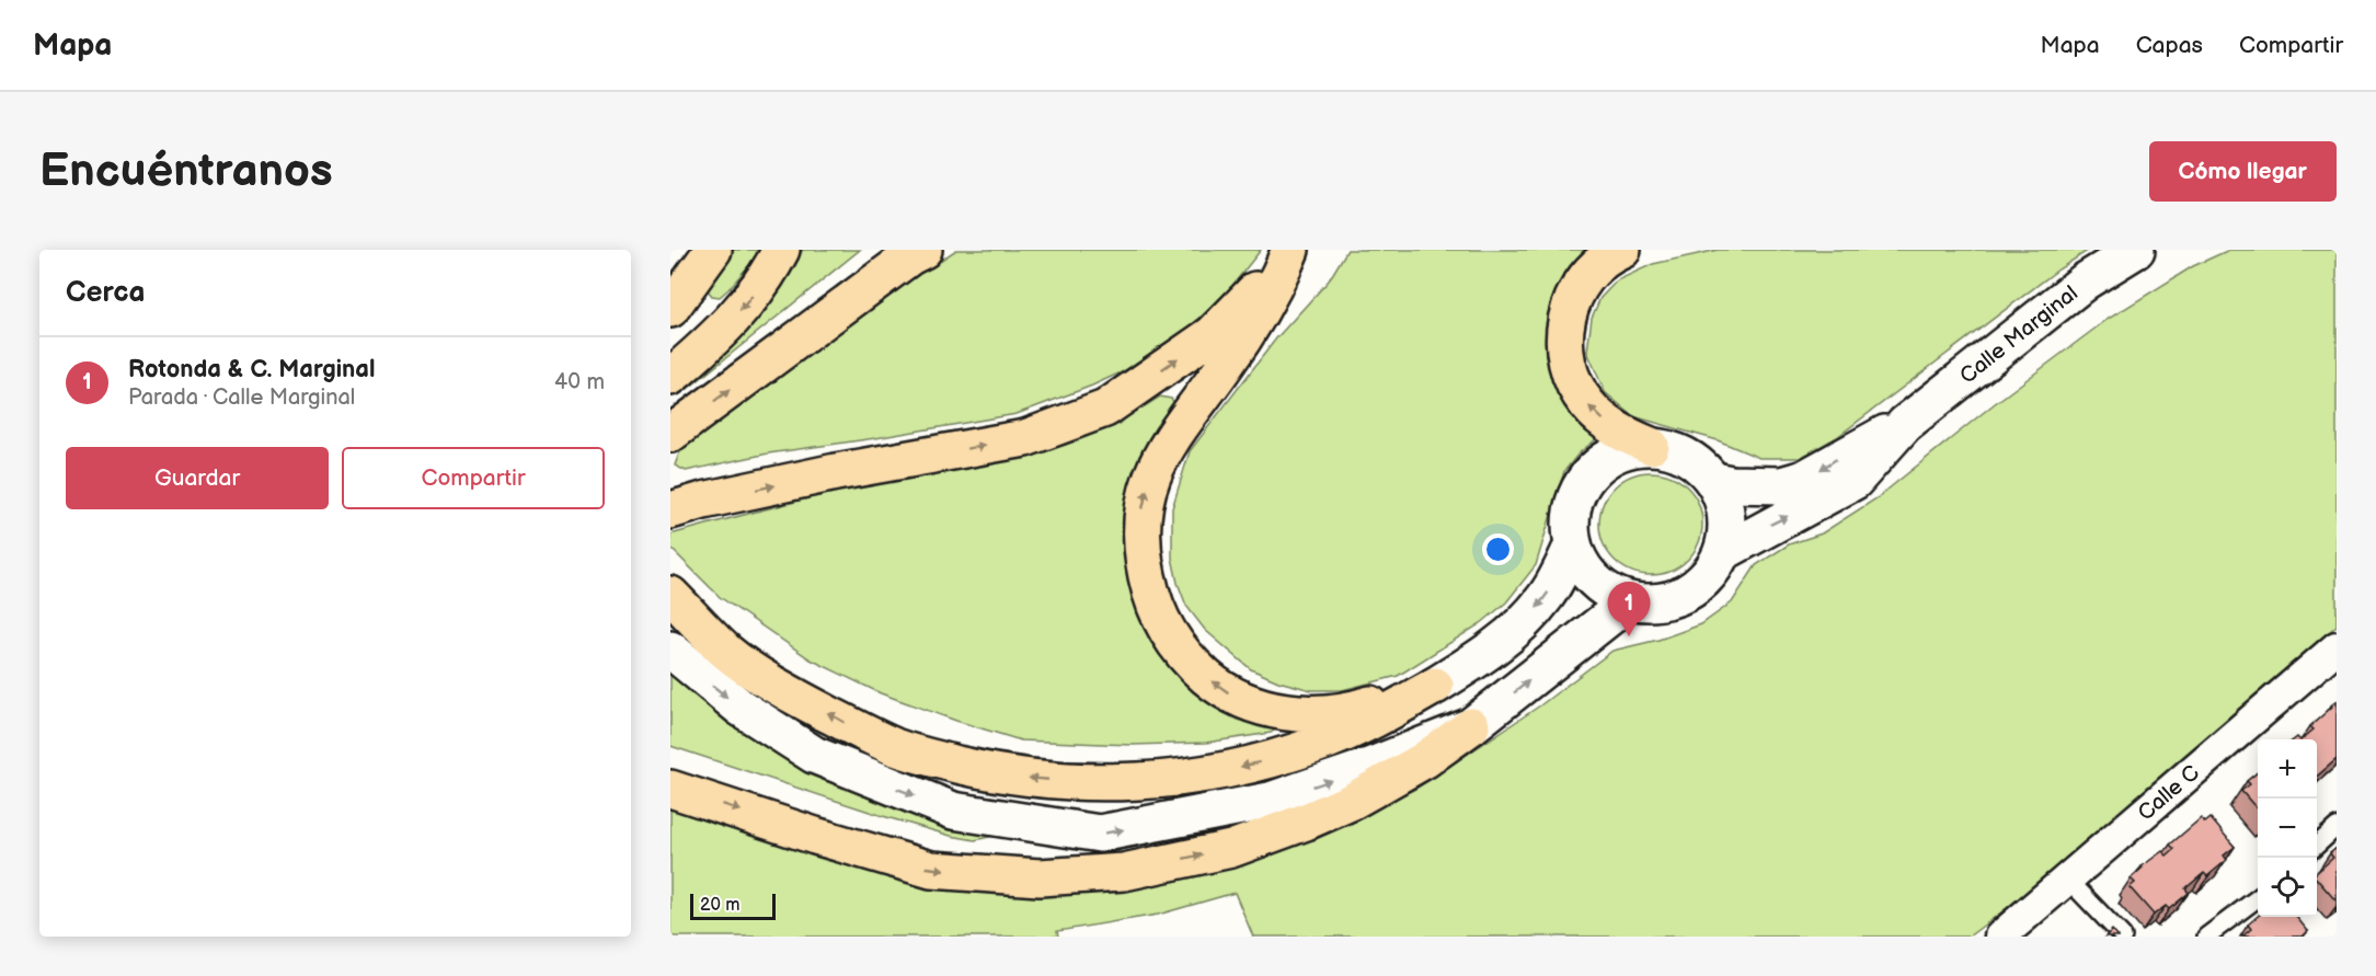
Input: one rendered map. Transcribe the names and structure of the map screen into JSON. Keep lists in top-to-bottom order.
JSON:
{
  "streets": {
    "street": ["Calle Marginal", "Calle C"]
  },
  "scale_bar": "20 m",
  "page": {
    "header": "Mapa",
    "nav": ["Mapa", "Capas", "Compartir"],
    "buttons": [
      "Cómo llegar",
      ["Guardar", "Compartir"]
    ],
    "title": "Encuéntranos",
    "heading": "Cerca",
    "list": [
      {
        "mark": "1",
        "name": "Rotonda & C. Marginal",
        "note": "Parada · Calle Marginal",
        "value": "40 m"
      }
    ],
    "pins": "1",
    "map_buttons": ["+", "−"],
    "scale": "20 m"
  }
}
